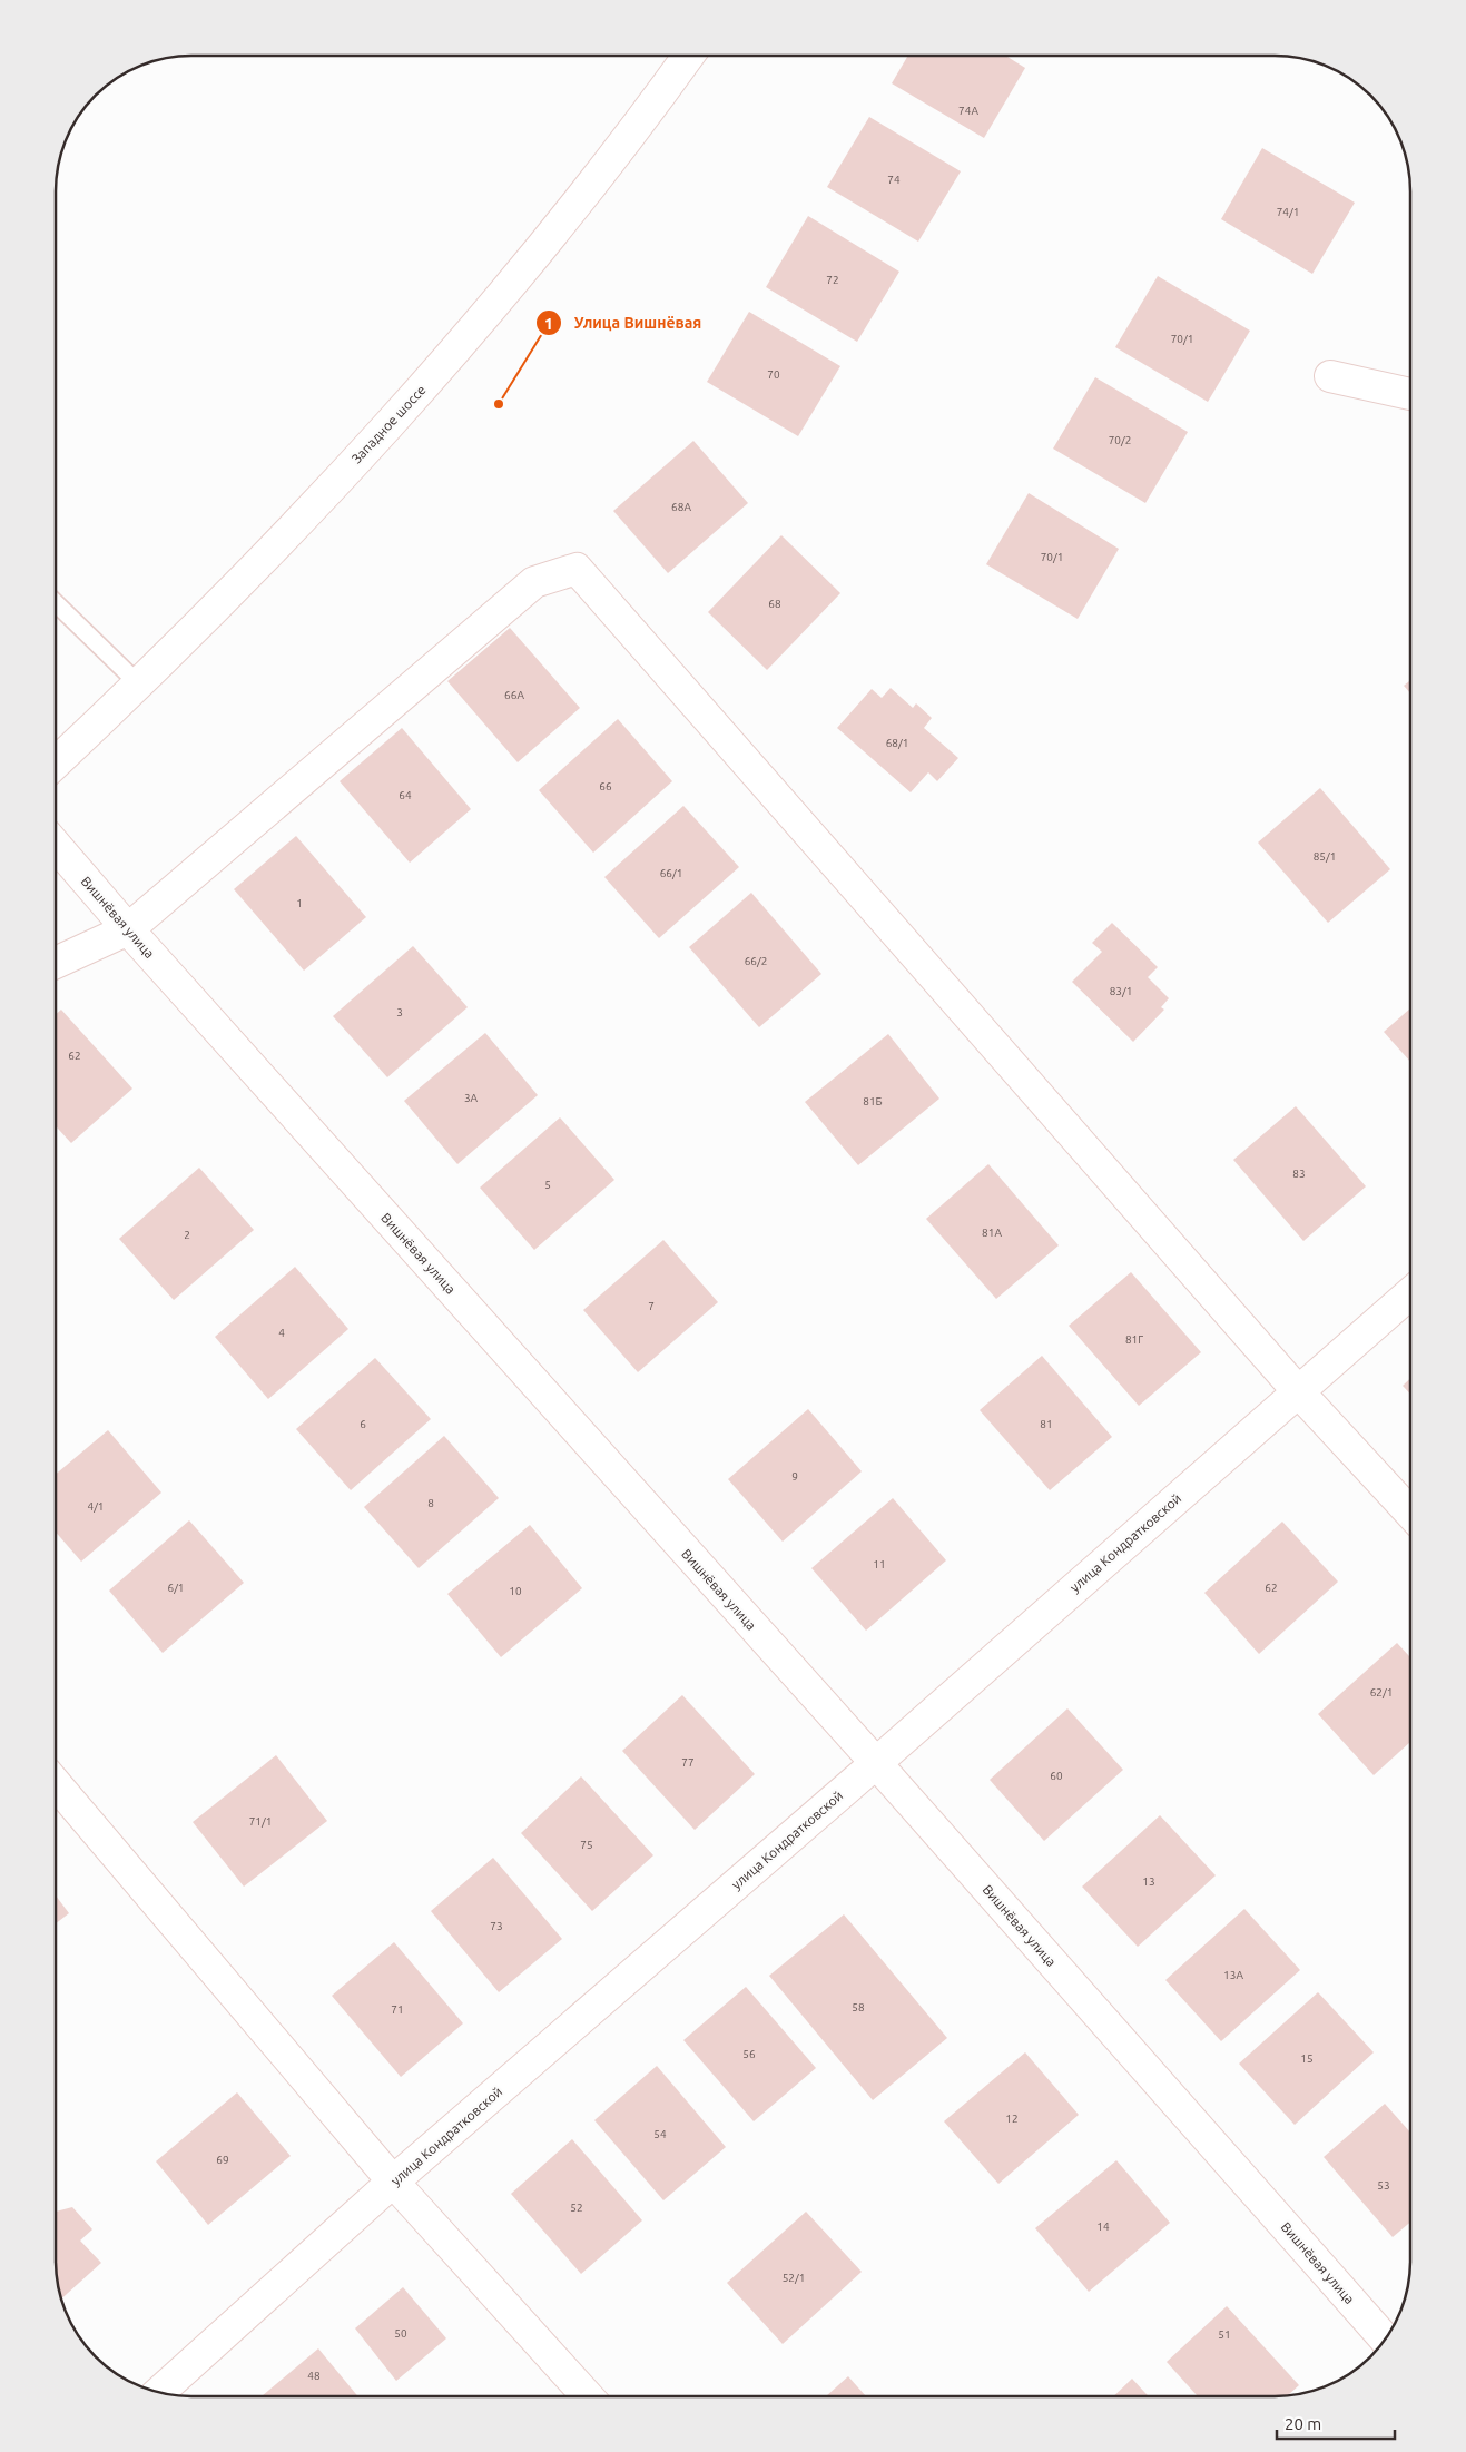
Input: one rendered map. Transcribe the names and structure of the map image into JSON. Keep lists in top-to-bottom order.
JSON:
{
  "streets": {
    "street": ["Западное шоссе", "Вишнёвая улица", "улица Кондратковской"]
  },
  "crossings": [
    ["Вишнёвая улица", "улица Кондратковской"]
  ],
  "places": ["Улица Вишнёвая"],
  "house_numbers": [
    "74А",
    "74",
    "74/1",
    "72",
    "70/1",
    "70",
    "70/2",
    "68А",
    "70/1",
    "68",
    "66А",
    "68/1",
    "66",
    "64",
    "85/1",
    "66/1",
    "1",
    "66/2",
    "83/1",
    "3",
    "62",
    "3А",
    "81Б",
    "83",
    "5",
    "81А",
    "2",
    "7",
    "4",
    "81Г",
    "6",
    "81",
    "9",
    "8",
    "4/1",
    "11",
    "6/1",
    "62",
    "10",
    "62/1",
    "77",
    "60",
    "71/1",
    "75",
    "13",
    "73",
    "13А",
    "58",
    "71",
    "56",
    "15",
    "12",
    "54",
    "69",
    "53",
    "52",
    "14",
    "52/1",
    "50",
    "51",
    "48"
  ],
  "scale_bar": "20 m"
}
